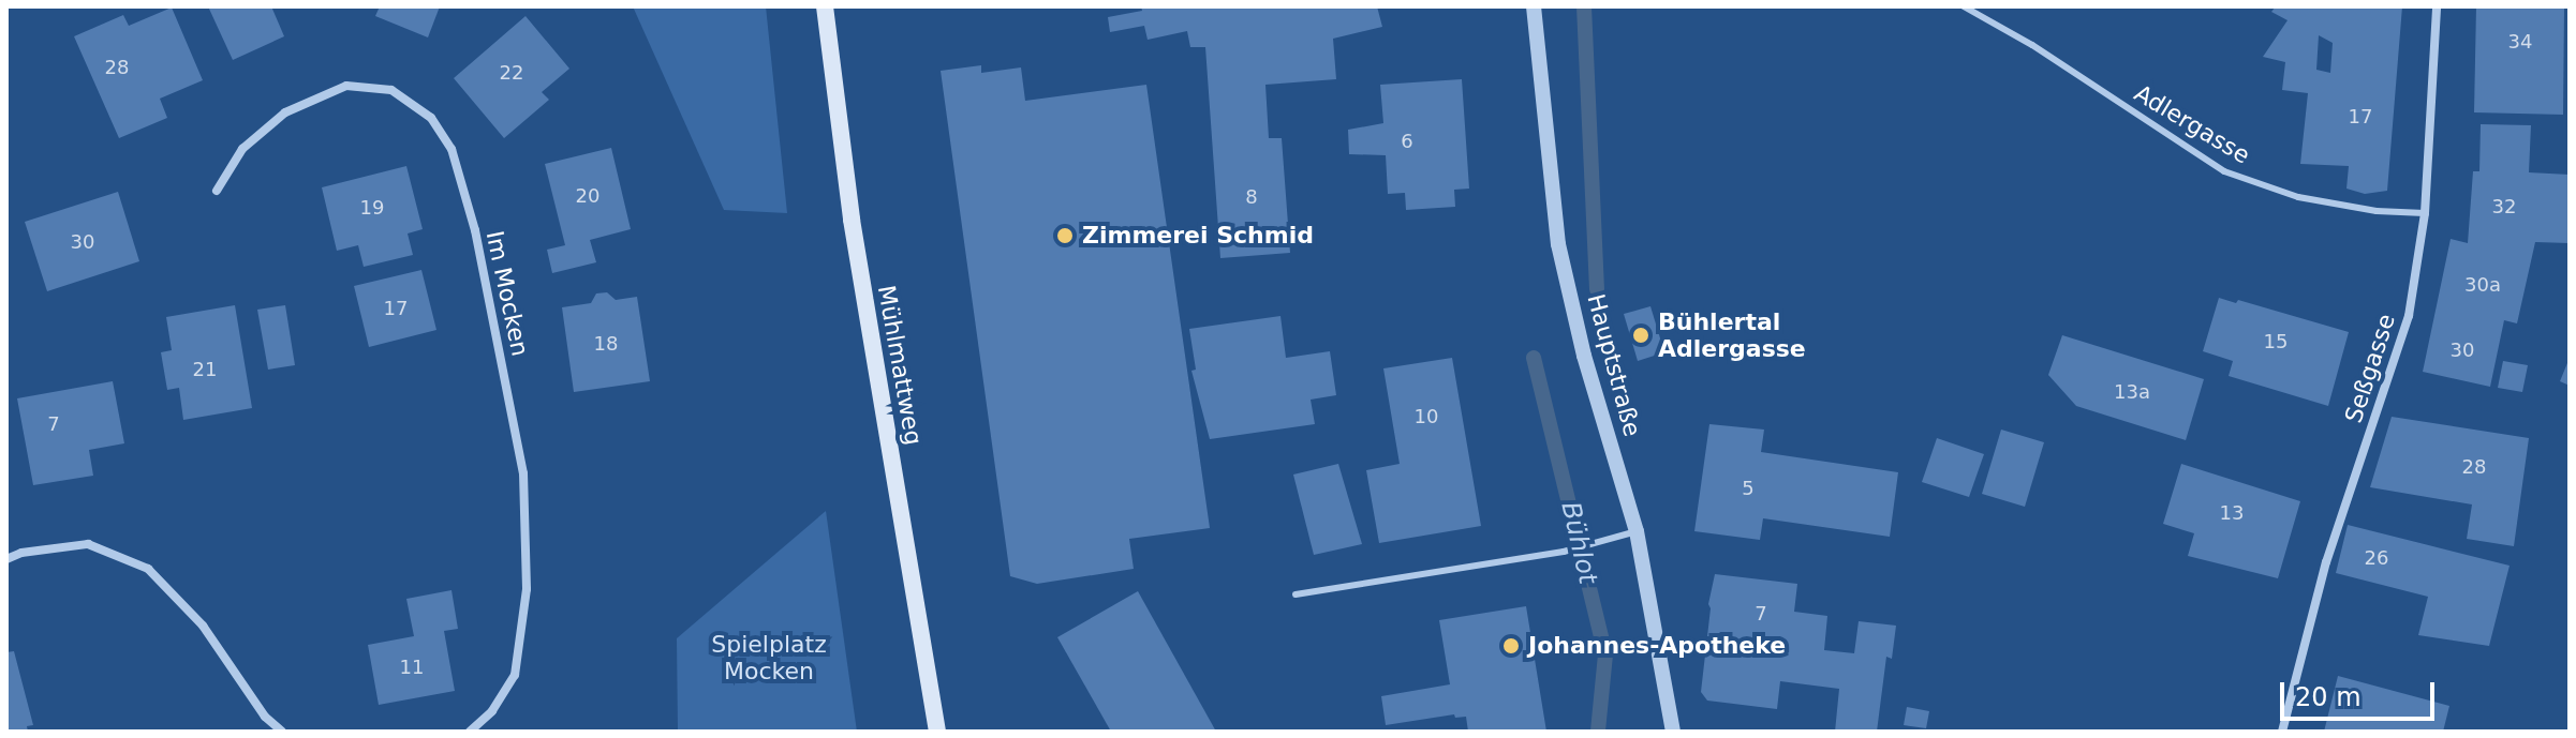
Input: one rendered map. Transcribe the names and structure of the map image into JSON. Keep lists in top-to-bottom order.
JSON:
{
  "streets": {
    "main road": ["Mühlmattweg"],
    "street": ["Im Mocken", "Hauptstraße", "Seßgasse"],
    "lane": ["Adlergasse"]
  },
  "crossings": [
    ["Adlergasse", "Seßgasse"]
  ],
  "water": ["Bühlot"],
  "parks": ["Spielplatz Mocken"],
  "places": ["Zimmerei Schmid", "Bühlertal Adlergasse", "Johannes-Apotheke"],
  "house_numbers": [
    "34",
    "28",
    "22",
    "17",
    "6",
    "20",
    "8",
    "32",
    "19",
    "30",
    "30a",
    "17",
    "15",
    "18",
    "30",
    "21",
    "13a",
    "10",
    "7",
    "28",
    "5",
    "13",
    "26",
    "7",
    "11"
  ],
  "scale_bar": "20 m"
}
